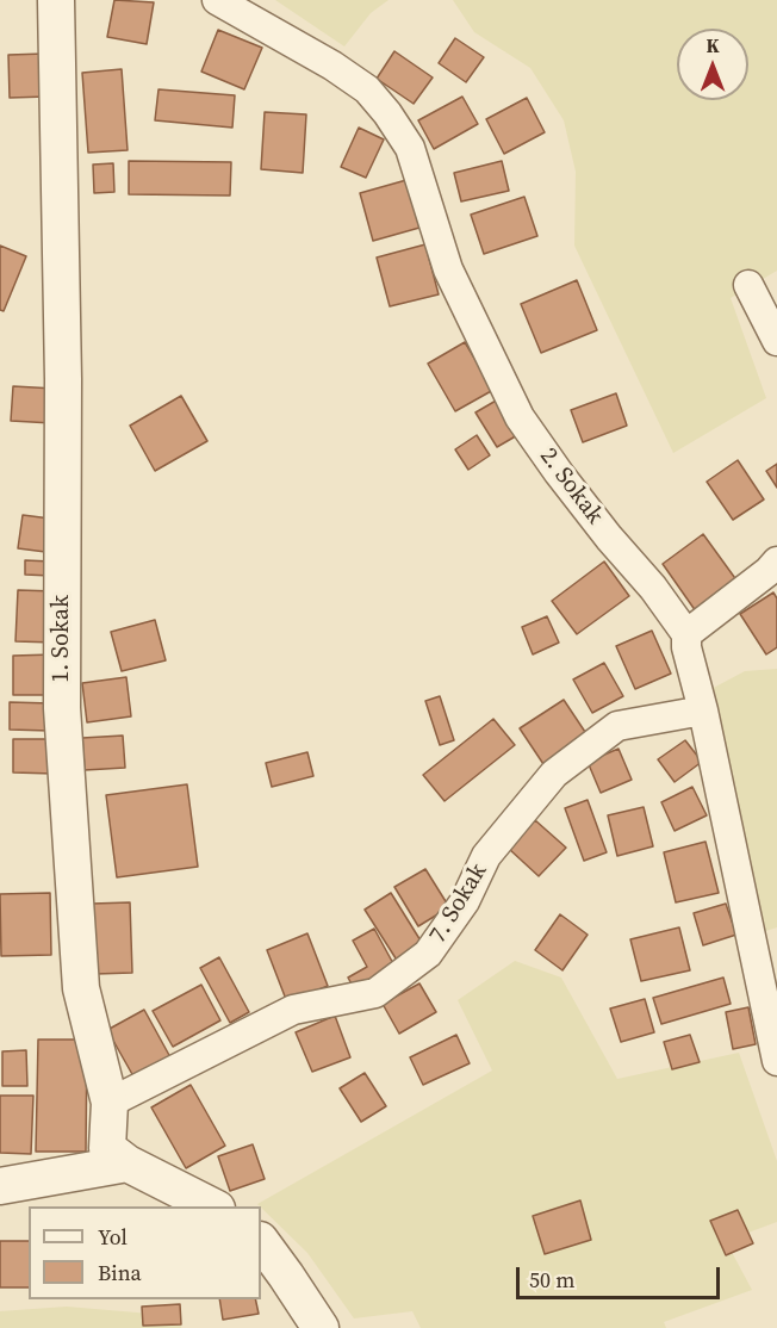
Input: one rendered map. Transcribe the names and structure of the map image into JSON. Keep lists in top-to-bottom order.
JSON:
{
  "streets": {
    "street": ["2. Sokak", "1. Sokak", "7. Sokak"]
  },
  "crossings": [
    ["2. Sokak", "7. Sokak"],
    ["1. Sokak", "7. Sokak"]
  ],
  "legend": ["Yol", "Bina"],
  "scale_bar": "50 m",
  "north": "top"
}
